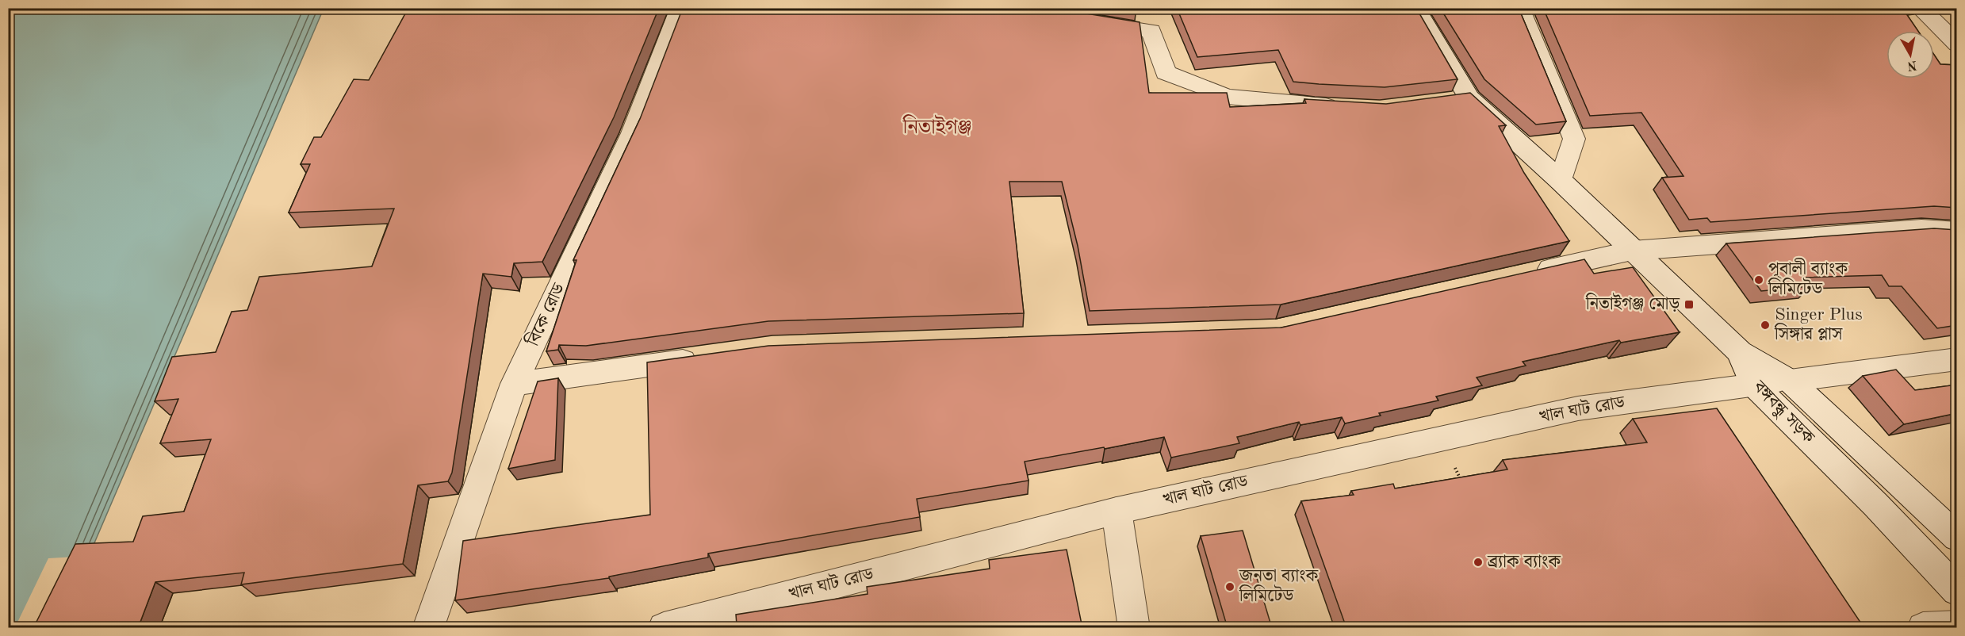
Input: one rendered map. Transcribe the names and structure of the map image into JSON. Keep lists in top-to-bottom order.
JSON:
{
  "streets": {
    "street": ["বিকে রোড", "খাল ঘাট রোড", "বঙ্গবন্ধু সড়ক"]
  },
  "crossings": [
    ["খাল ঘাট রোড", "বঙ্গবন্ধু সড়ক"]
  ],
  "districts": ["নিতাইগঞ্জ"],
  "places": {
    "other": [
      "পূবালী ব্যাংক লিমিটেড",
      "Singer Plus সিঙ্গার প্লাস",
      "ব্র্যাক ব্যাংক",
      "জনতা ব্যাংক লিমিটেড"
    ],
    "transit": ["নিতাইগঞ্জ মোড়"]
  },
  "north": "bottom"
}
